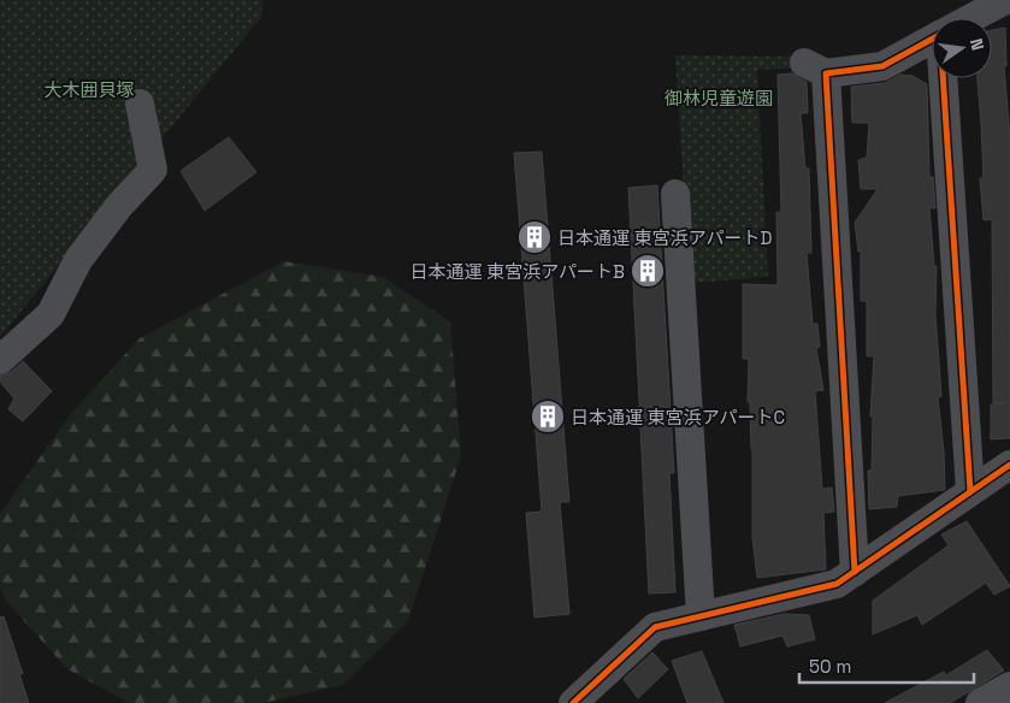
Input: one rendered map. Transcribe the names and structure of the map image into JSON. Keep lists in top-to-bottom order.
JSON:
{
  "parks": ["大木囲貝塚", "御林児童遊園"],
  "places": {
    "building": ["日本通運 東宮浜アパートD", "日本通運 東宮浜アパートB", "日本通運 東宮浜アパートC"]
  },
  "scale_bar": "50 m",
  "north": "right"
}
